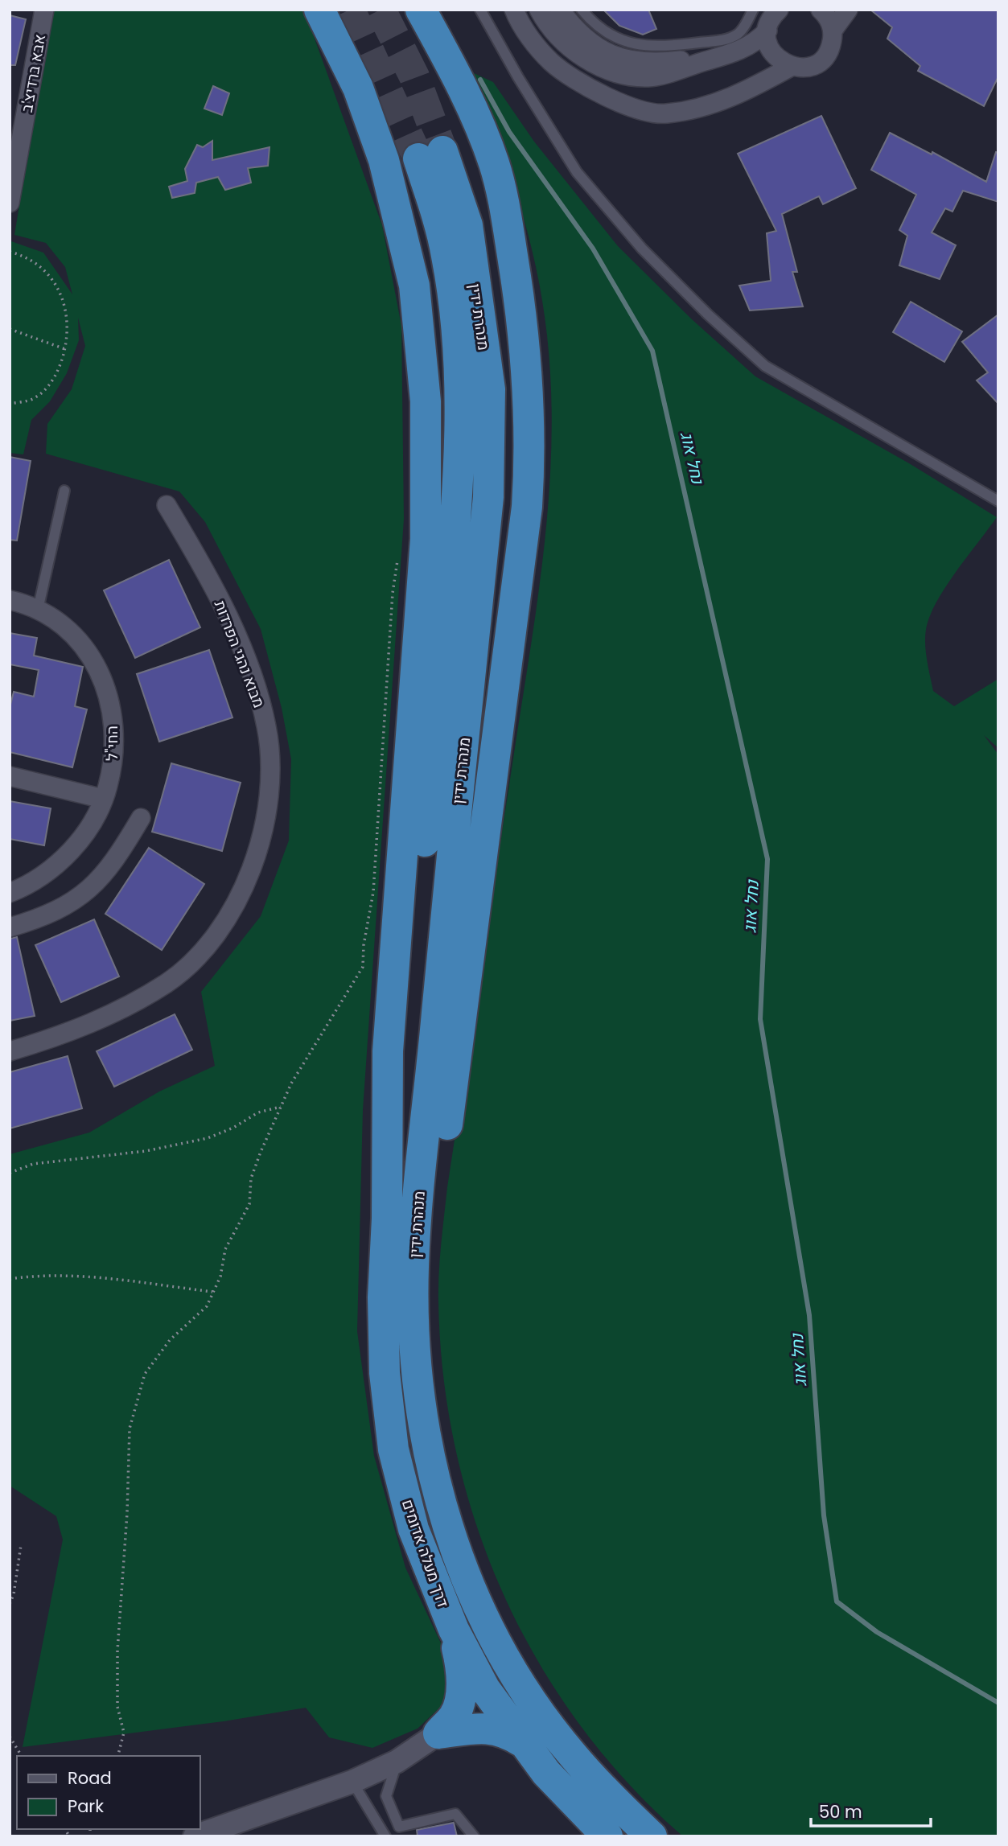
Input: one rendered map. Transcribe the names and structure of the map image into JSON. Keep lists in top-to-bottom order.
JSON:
{
  "streets": {
    "highway": ["מנהרת ידין", "דרך מעלה אדומים"],
    "street": ["אבא ברדיצ'ב", "מבוא נהגי הפרדות", "החי\"ל"]
  },
  "crossings": [
    ["מנהרת ידין", "דרך מעלה אדומים"]
  ],
  "water": ["נחל אוג"],
  "legend": ["Road", "Park"],
  "scale_bar": "50 m"
}
